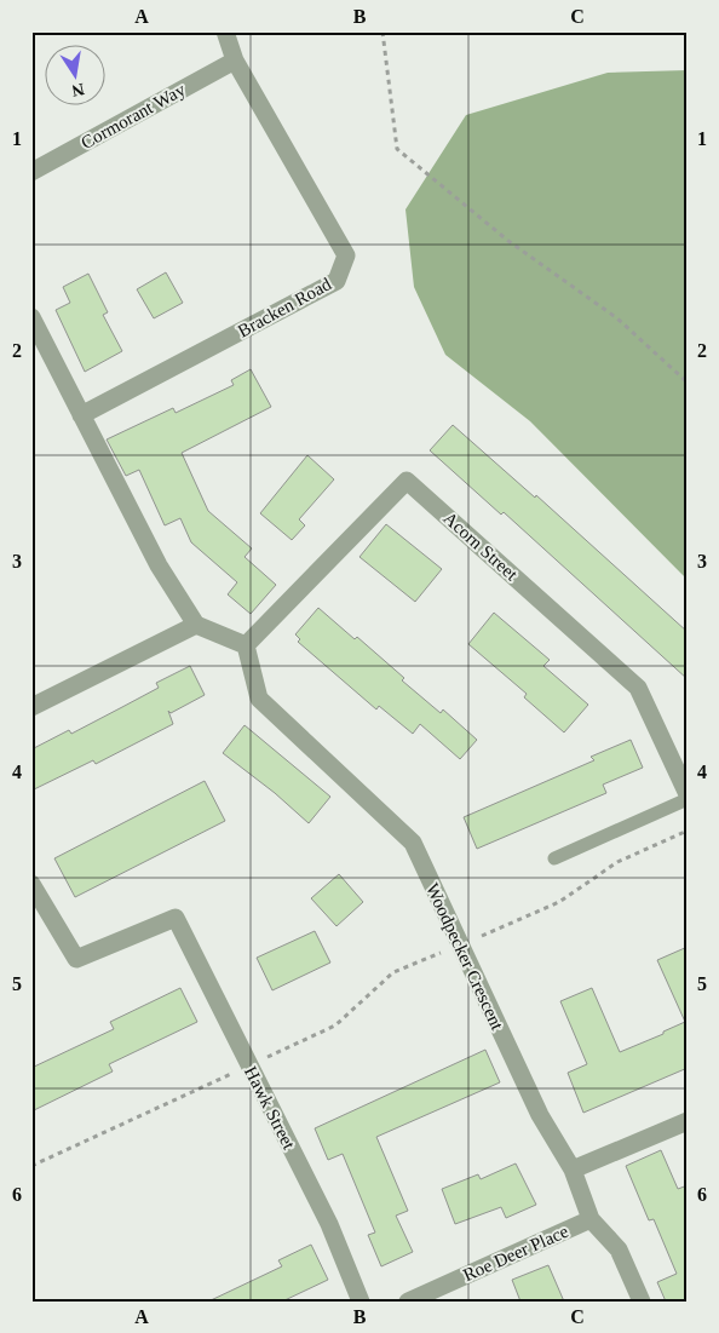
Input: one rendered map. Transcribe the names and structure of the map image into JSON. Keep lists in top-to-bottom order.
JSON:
{
  "streets": {
    "street": [
      "Cormorant Way",
      "Bracken Road",
      "Acorn Street",
      "Woodpecker Crescent",
      "Hawk Street",
      "Roe Deer Place"
    ]
  },
  "crossings": [
    ["Cormorant Way", "Bracken Road"],
    ["Acorn Street", "Woodpecker Crescent"],
    ["Woodpecker Crescent", "Roe Deer Place"]
  ],
  "north": "bottom",
  "grid": {
    "columns": ["A", "B", "C"],
    "rows": [
      "1",
      "2",
      "3",
      "4",
      "5",
      "6"
    ]
  }
}
